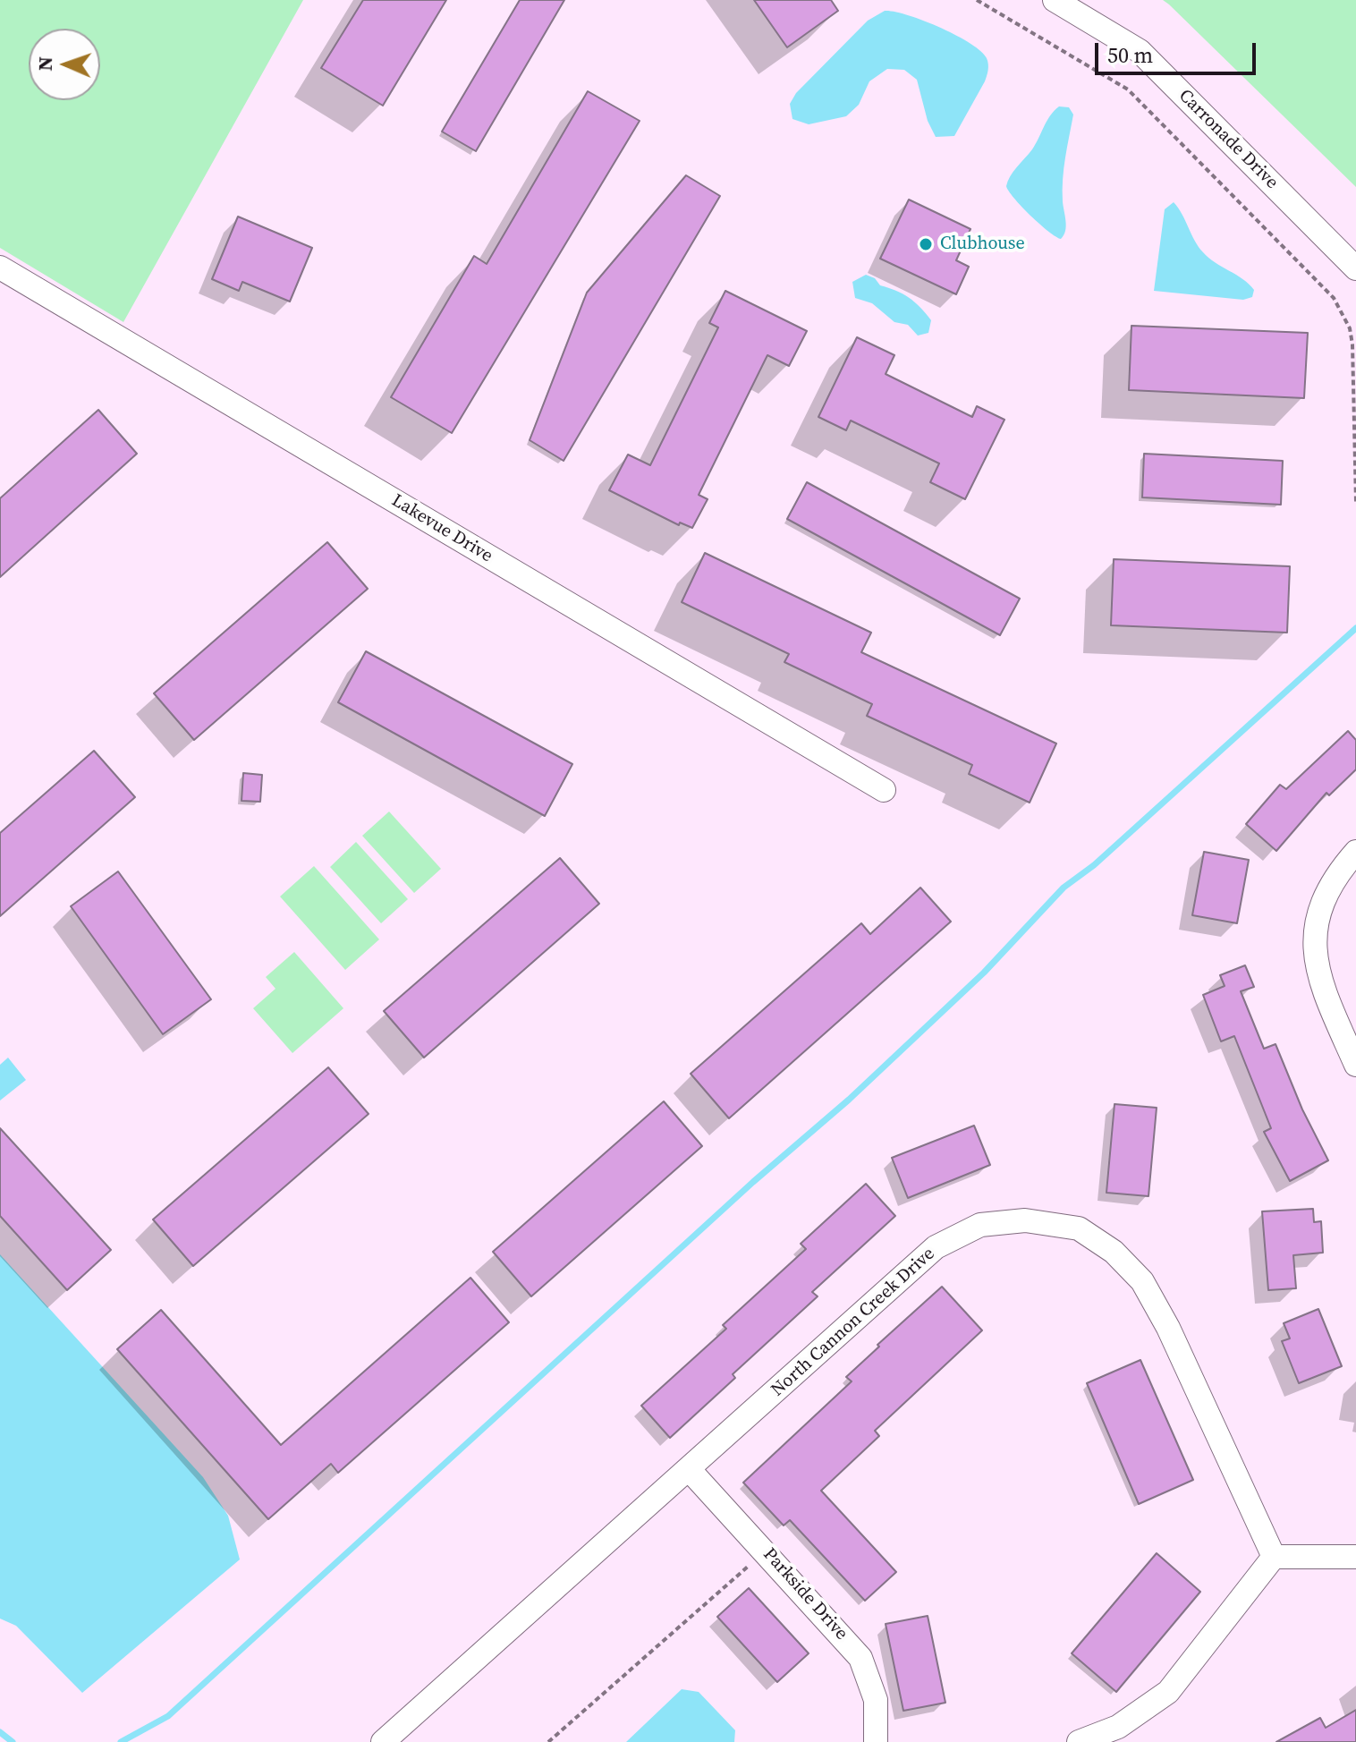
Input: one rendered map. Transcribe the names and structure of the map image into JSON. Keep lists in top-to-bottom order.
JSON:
{
  "streets": {
    "street": [
      "Carronade Drive",
      "Lakevue Drive",
      "North Cannon Creek Drive",
      "Parkside Drive"
    ]
  },
  "crossings": [
    ["North Cannon Creek Drive", "Parkside Drive"]
  ],
  "places": ["Clubhouse"],
  "scale_bar": "50 m",
  "north": "left"
}
